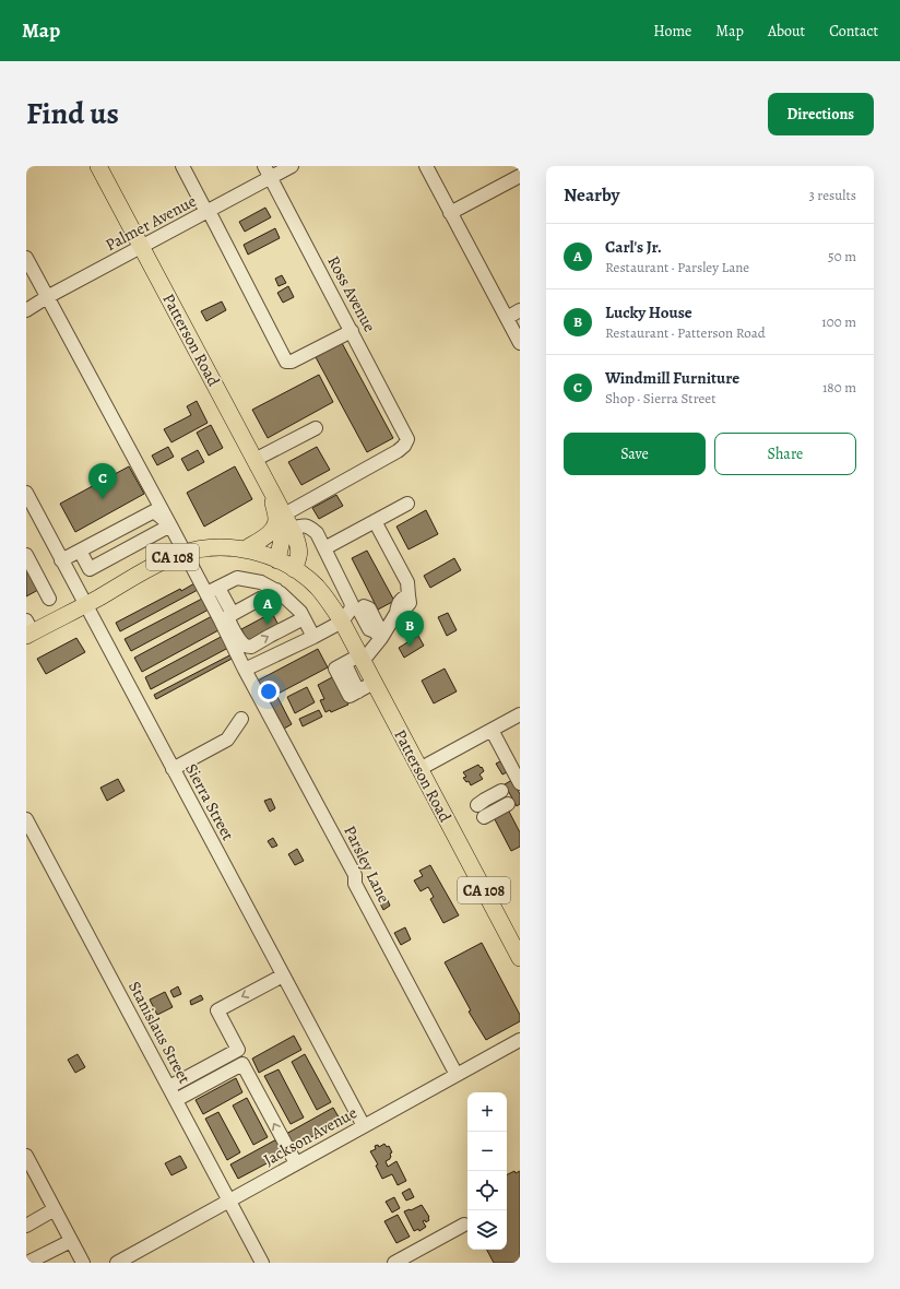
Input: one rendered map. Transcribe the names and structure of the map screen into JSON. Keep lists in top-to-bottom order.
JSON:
{
  "streets": {
    "main road": ["Patterson Road", "CA 108"],
    "street": [
      "Palmer Avenue",
      "Ross Avenue",
      "Sierra Street",
      "Parsley Lane",
      "Stanislaus Street",
      "Jackson Avenue"
    ]
  },
  "crossings": [
    ["Palmer Avenue", "Ross Avenue"],
    ["Palmer Avenue", "Patterson Road"],
    ["Palmer Avenue", "Parsley Lane"],
    ["Ross Avenue", "Patterson Road"],
    ["Patterson Road", "CA 108"],
    ["CA 108", "Sierra Street"],
    ["CA 108", "Parsley Lane"],
    ["Sierra Street", "Jackson Avenue"],
    ["Parsley Lane", "Jackson Avenue"],
    ["Stanislaus Street", "Jackson Avenue"]
  ],
  "page": {
    "header": "Map",
    "nav": [
      "Home",
      "Map",
      "About",
      "Contact"
    ],
    "title": "Find us",
    "buttons": [
      "Directions",
      ["Save", "Share"]
    ],
    "heading": ["Nearby", "3 results"],
    "list": [
      {
        "mark": "A",
        "name": "Carl's Jr.",
        "note": "Restaurant · Parsley Lane",
        "value": "50 m"
      },
      {
        "mark": "B",
        "name": "Lucky House",
        "note": "Restaurant · Patterson Road",
        "value": "100 m"
      },
      {
        "mark": "C",
        "name": "Windmill Furniture",
        "note": "Shop · Sierra Street",
        "value": "180 m"
      }
    ],
    "pins": ["C", "A", "B"],
    "map_buttons": ["+", "−"]
  }
}
